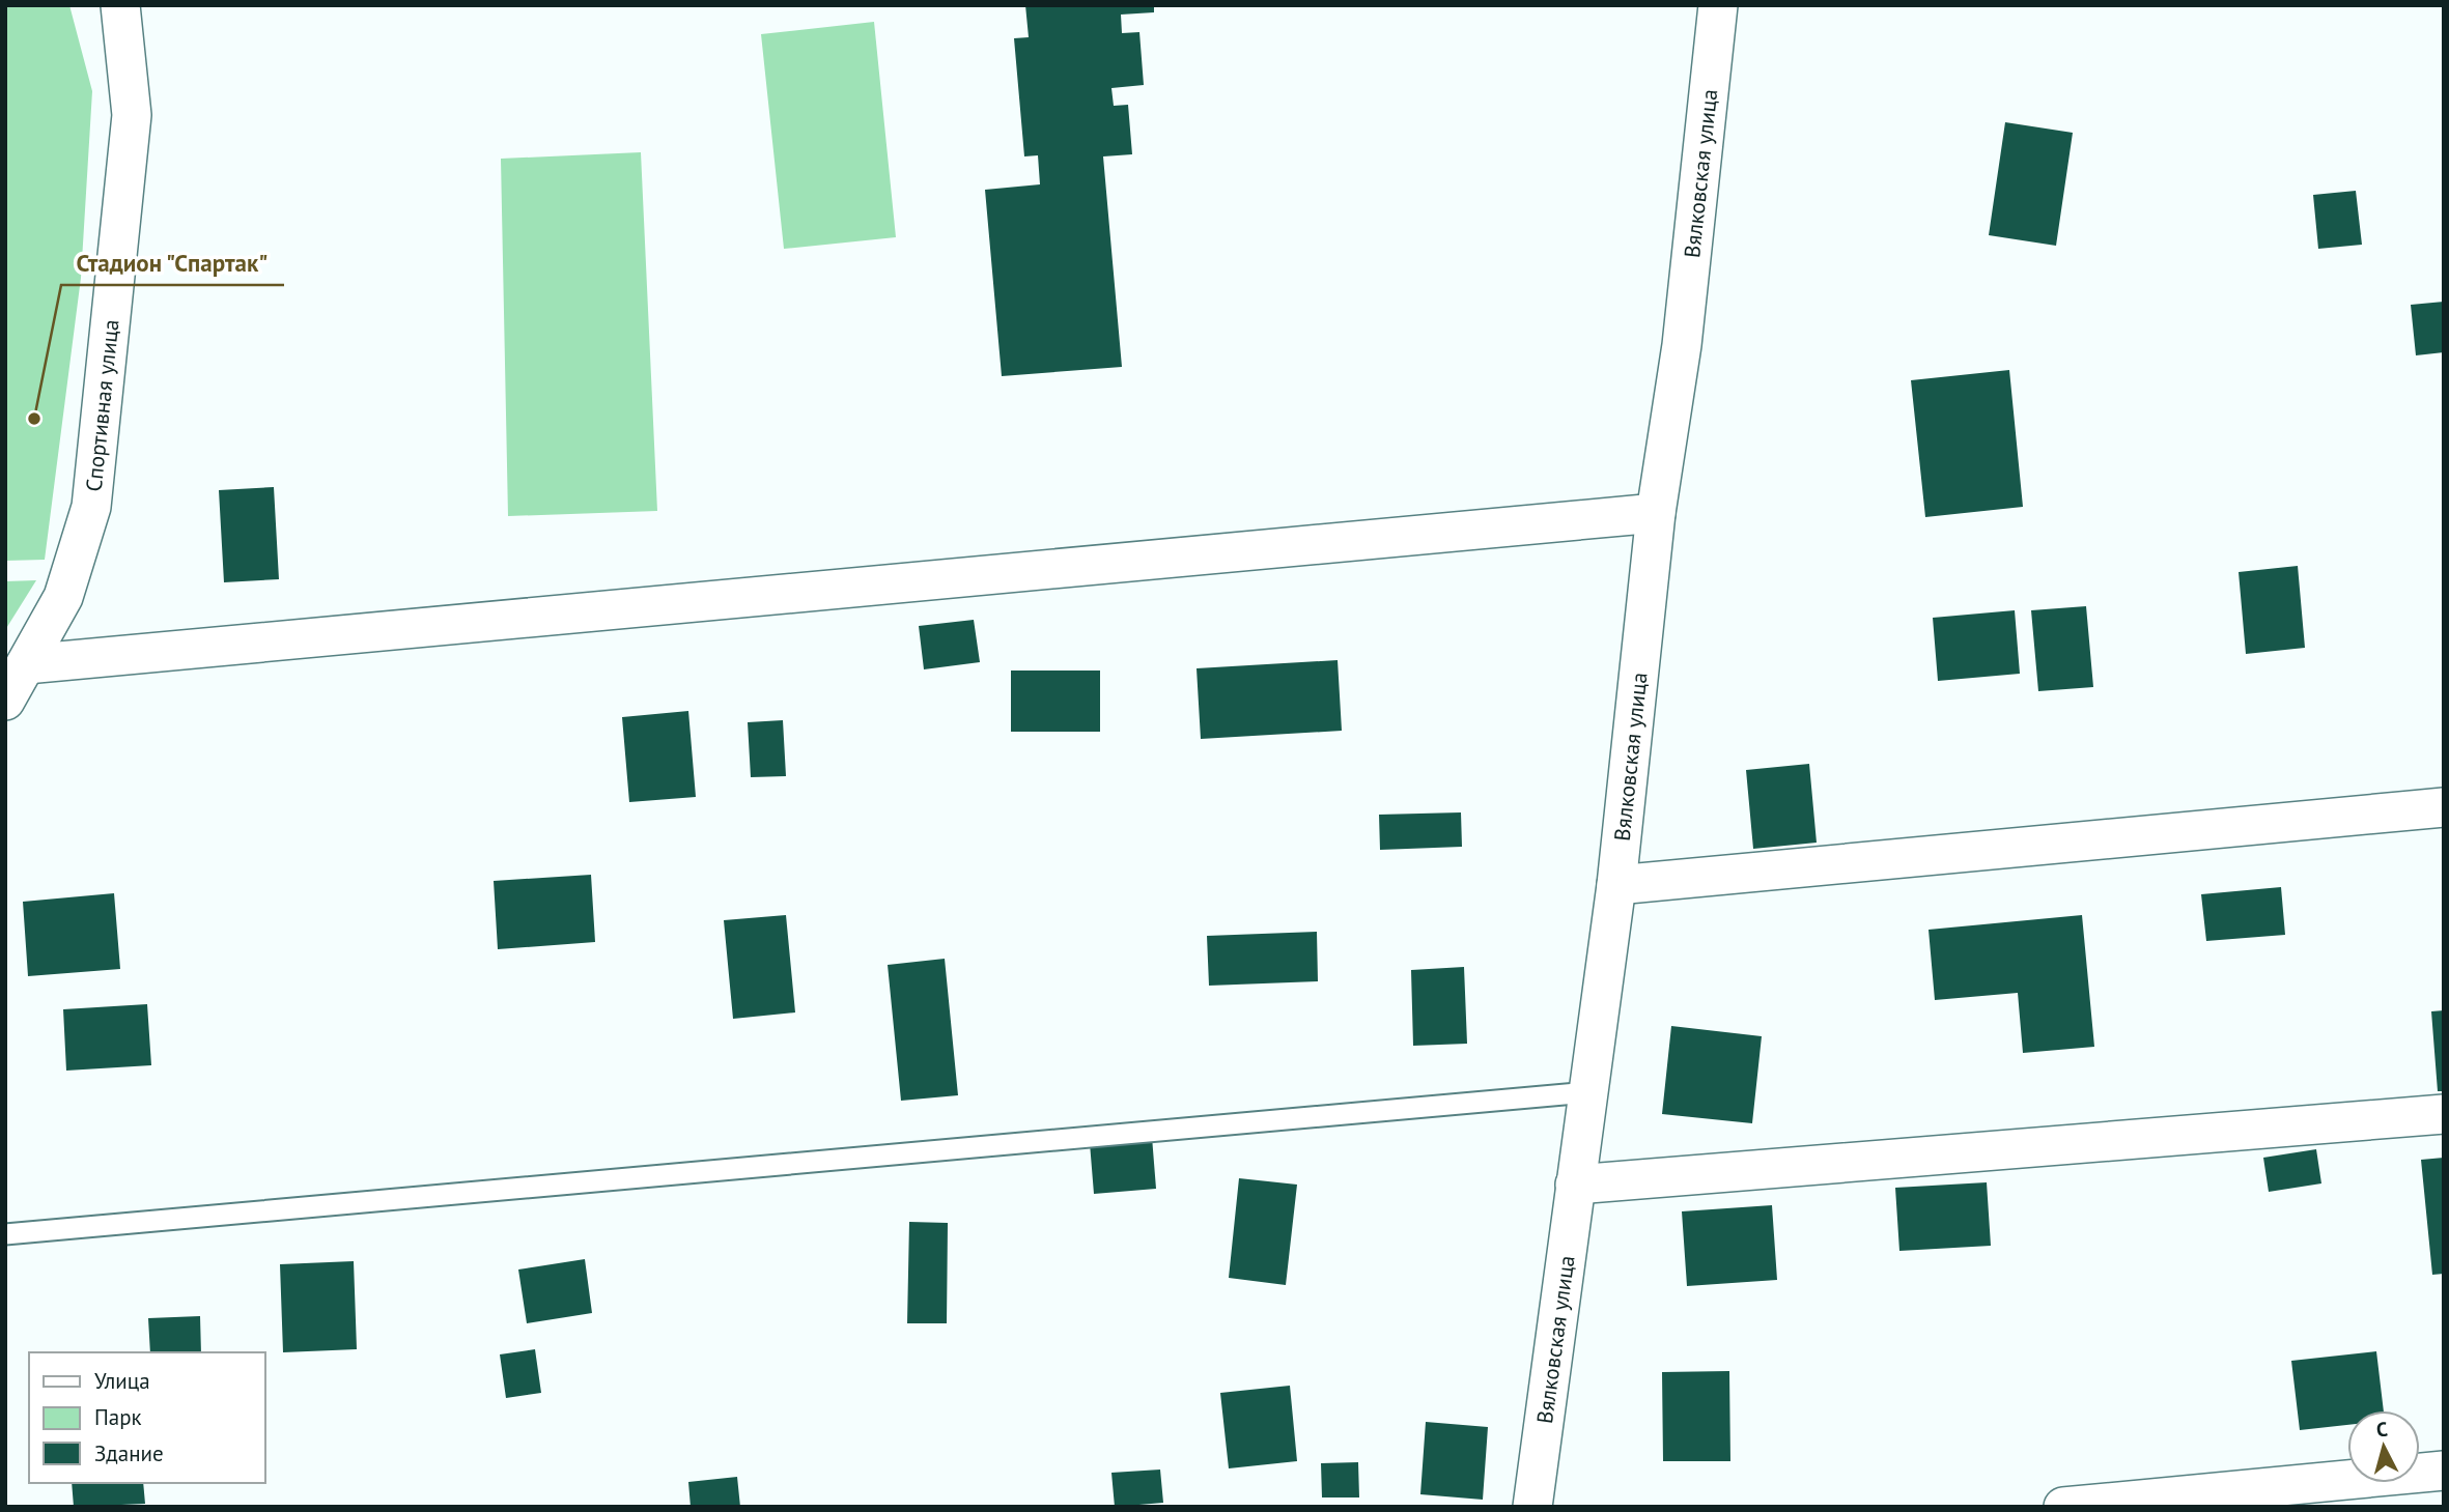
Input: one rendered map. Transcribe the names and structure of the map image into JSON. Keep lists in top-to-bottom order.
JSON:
{
  "streets": {
    "street": ["Вялковская улица", "Спортивная улица"]
  },
  "places": ["Стадион \"Спартак\""],
  "legend": ["Улица", "Парк", "Здание"],
  "north": "top"
}
